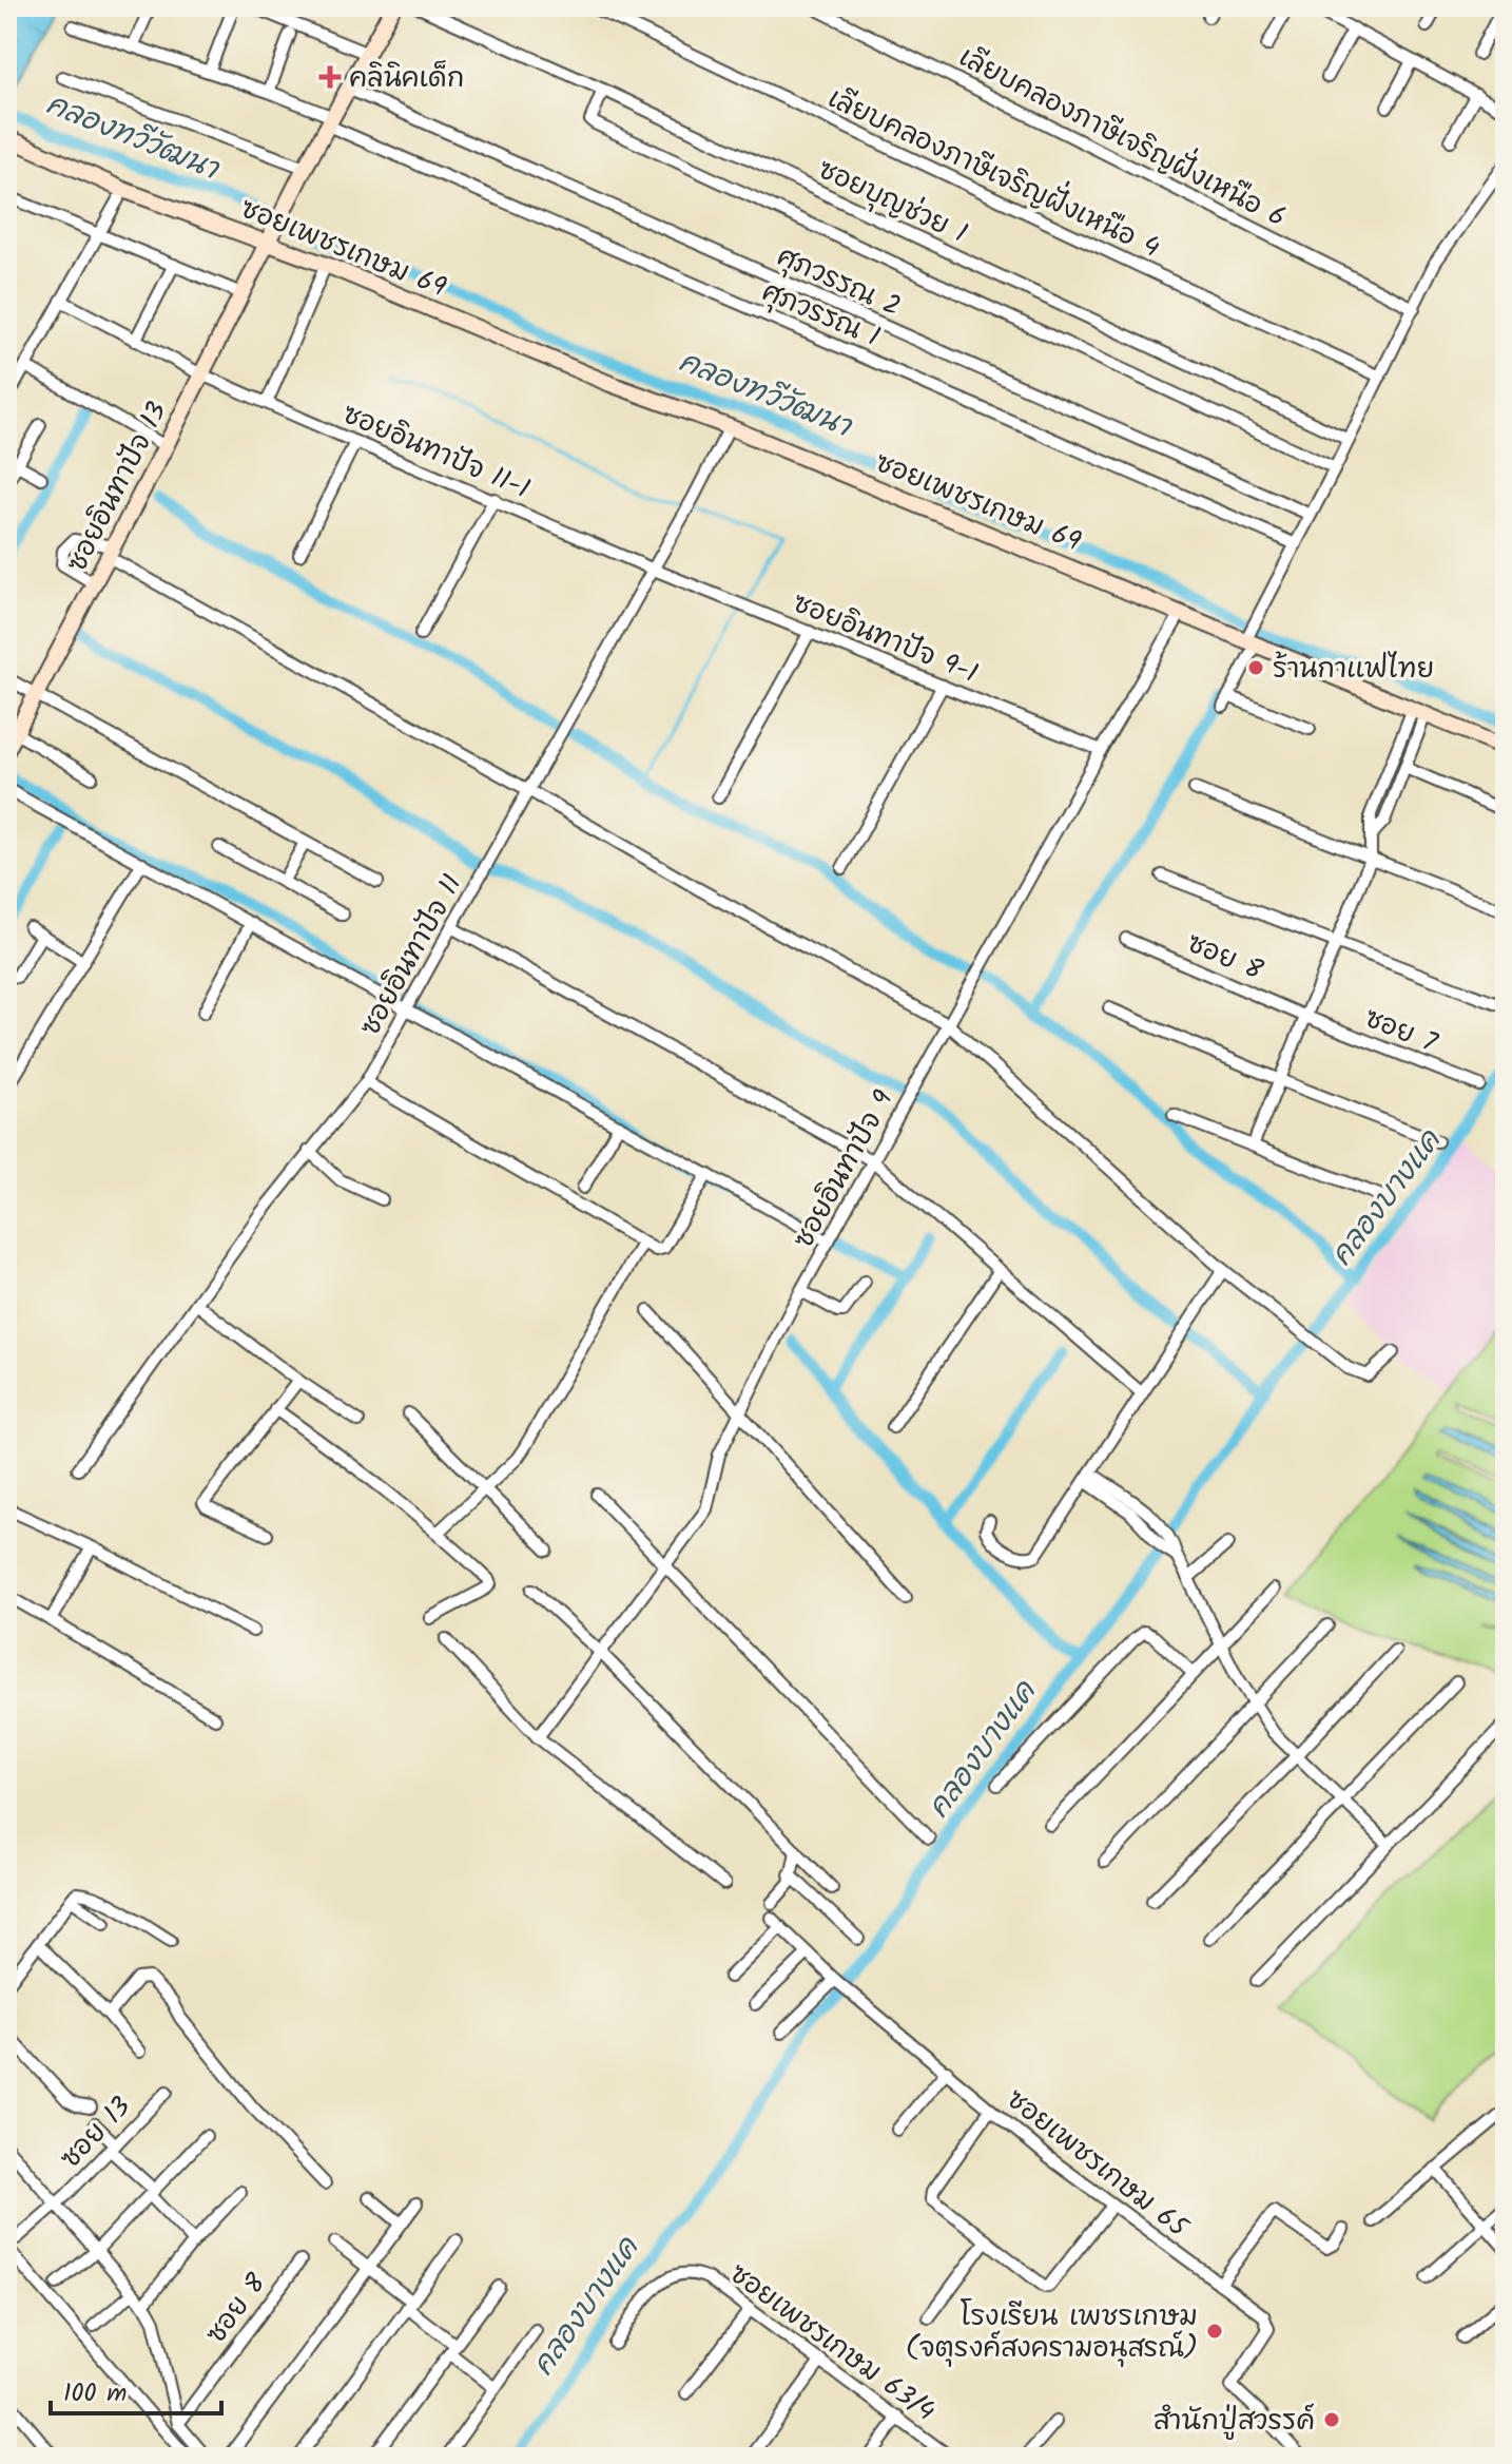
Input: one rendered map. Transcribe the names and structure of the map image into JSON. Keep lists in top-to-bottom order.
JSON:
{
  "streets": {
    "main road": ["ซอยเพชรเกษม 69", "ซอยอินทาปัจ 13"],
    "street": [
      "เลียบคลองภาษีเจริญฝั่งเหนือ 6",
      "เลียบคลองภาษีเจริญฝั่งเหนือ 4",
      "ซอยบุญช่วย 1",
      "ศุภวรรณ 2",
      "ศุภวรรณ 1",
      "ซอยอินทาปัจ 11-1",
      "ซอยอินทาปัจ 9-1",
      "ซอยอินทาปัจ 11",
      "ซอย 8",
      "ซอย 7",
      "ซอยอินทาปัจ 9",
      "ซอย 13",
      "ซอยเพชรเกษม 65",
      "ซอยเพชรเกษม 63/4"
    ]
  },
  "crossings": [
    ["ซอยเพชรเกษม 69", "ซอยอินทาปัจ 13"],
    ["ซอยเพชรเกษม 69", "ซอยอินทาปัจ 11"],
    ["ซอยเพชรเกษม 69", "ซอยอินทาปัจ 9"],
    ["ศุภวรรณ 2", "ซอยอินทาปัจ 13"],
    ["ศุภวรรณ 1", "ซอยอินทาปัจ 13"],
    ["ซอยอินทาปัจ 11-1", "ซอยอินทาปัจ 13"],
    ["ซอยอินทาปัจ 11-1", "ซอยอินทาปัจ 9-1"],
    ["ซอยอินทาปัจ 11-1", "ซอยอินทาปัจ 11"],
    ["ซอยอินทาปัจ 9-1", "ซอยอินทาปัจ 11"],
    ["ซอยอินทาปัจ 9-1", "ซอยอินทาปัจ 9"],
    ["ซอย 8", "ซอย 7"]
  ],
  "water": ["คลองทวีวัฒนา", "คลองบางแค"],
  "places": {
    "health": ["คลินิคเด็ก"],
    "other": ["ร้านกาแฟไทย", "โรงเรียน เพชรเกษม (จตุรงค์สงครามอนุสรณ์)", "สำนักปู่สวรรค์"]
  },
  "scale_bar": "100 m"
}
